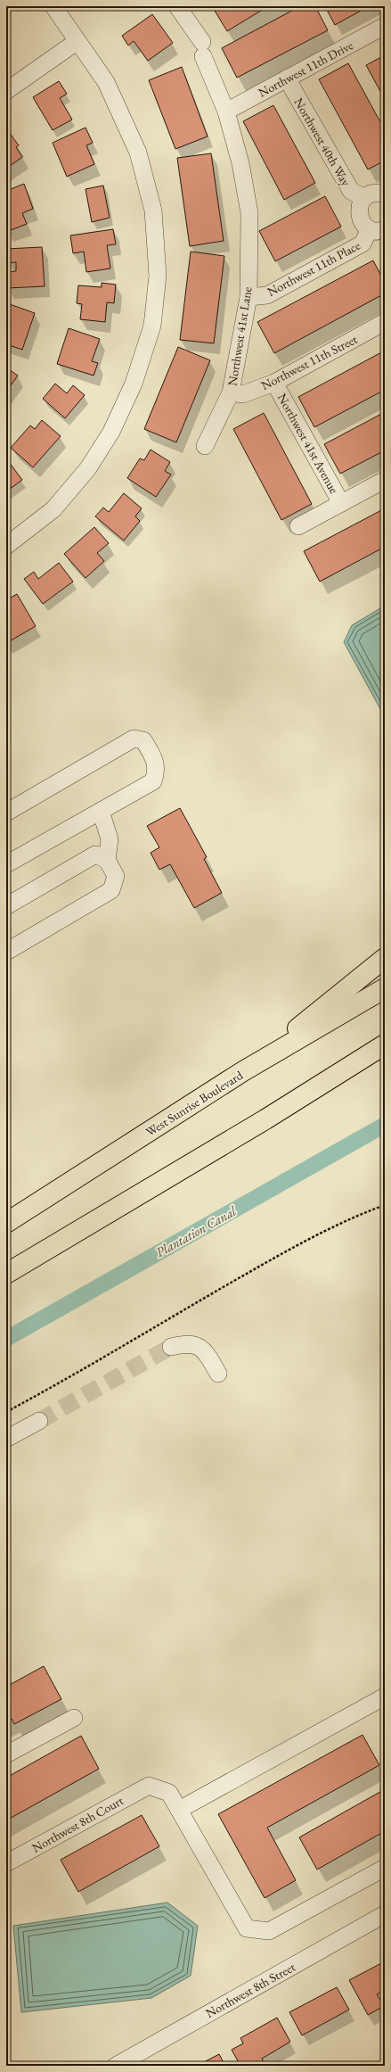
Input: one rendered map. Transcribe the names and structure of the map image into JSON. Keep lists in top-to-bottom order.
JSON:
{
  "streets": {
    "main road": ["West Sunrise Boulevard"],
    "street": [
      "Northwest 11th Drive",
      "Northwest 40th Way",
      "Northwest 11th Place",
      "Northwest 41st Lane",
      "Northwest 11th Street",
      "Northwest 41st Avenue",
      "Northwest 8th Court",
      "Northwest 8th Street"
    ]
  },
  "crossings": [
    ["Northwest 11th Drive", "Northwest 40th Way"],
    ["Northwest 11th Drive", "Northwest 41st Lane"],
    ["Northwest 11th Place", "Northwest 41st Lane"],
    ["Northwest 41st Lane", "Northwest 11th Street"],
    ["Northwest 11th Street", "Northwest 41st Avenue"]
  ],
  "water": ["Plantation Canal"]
}
